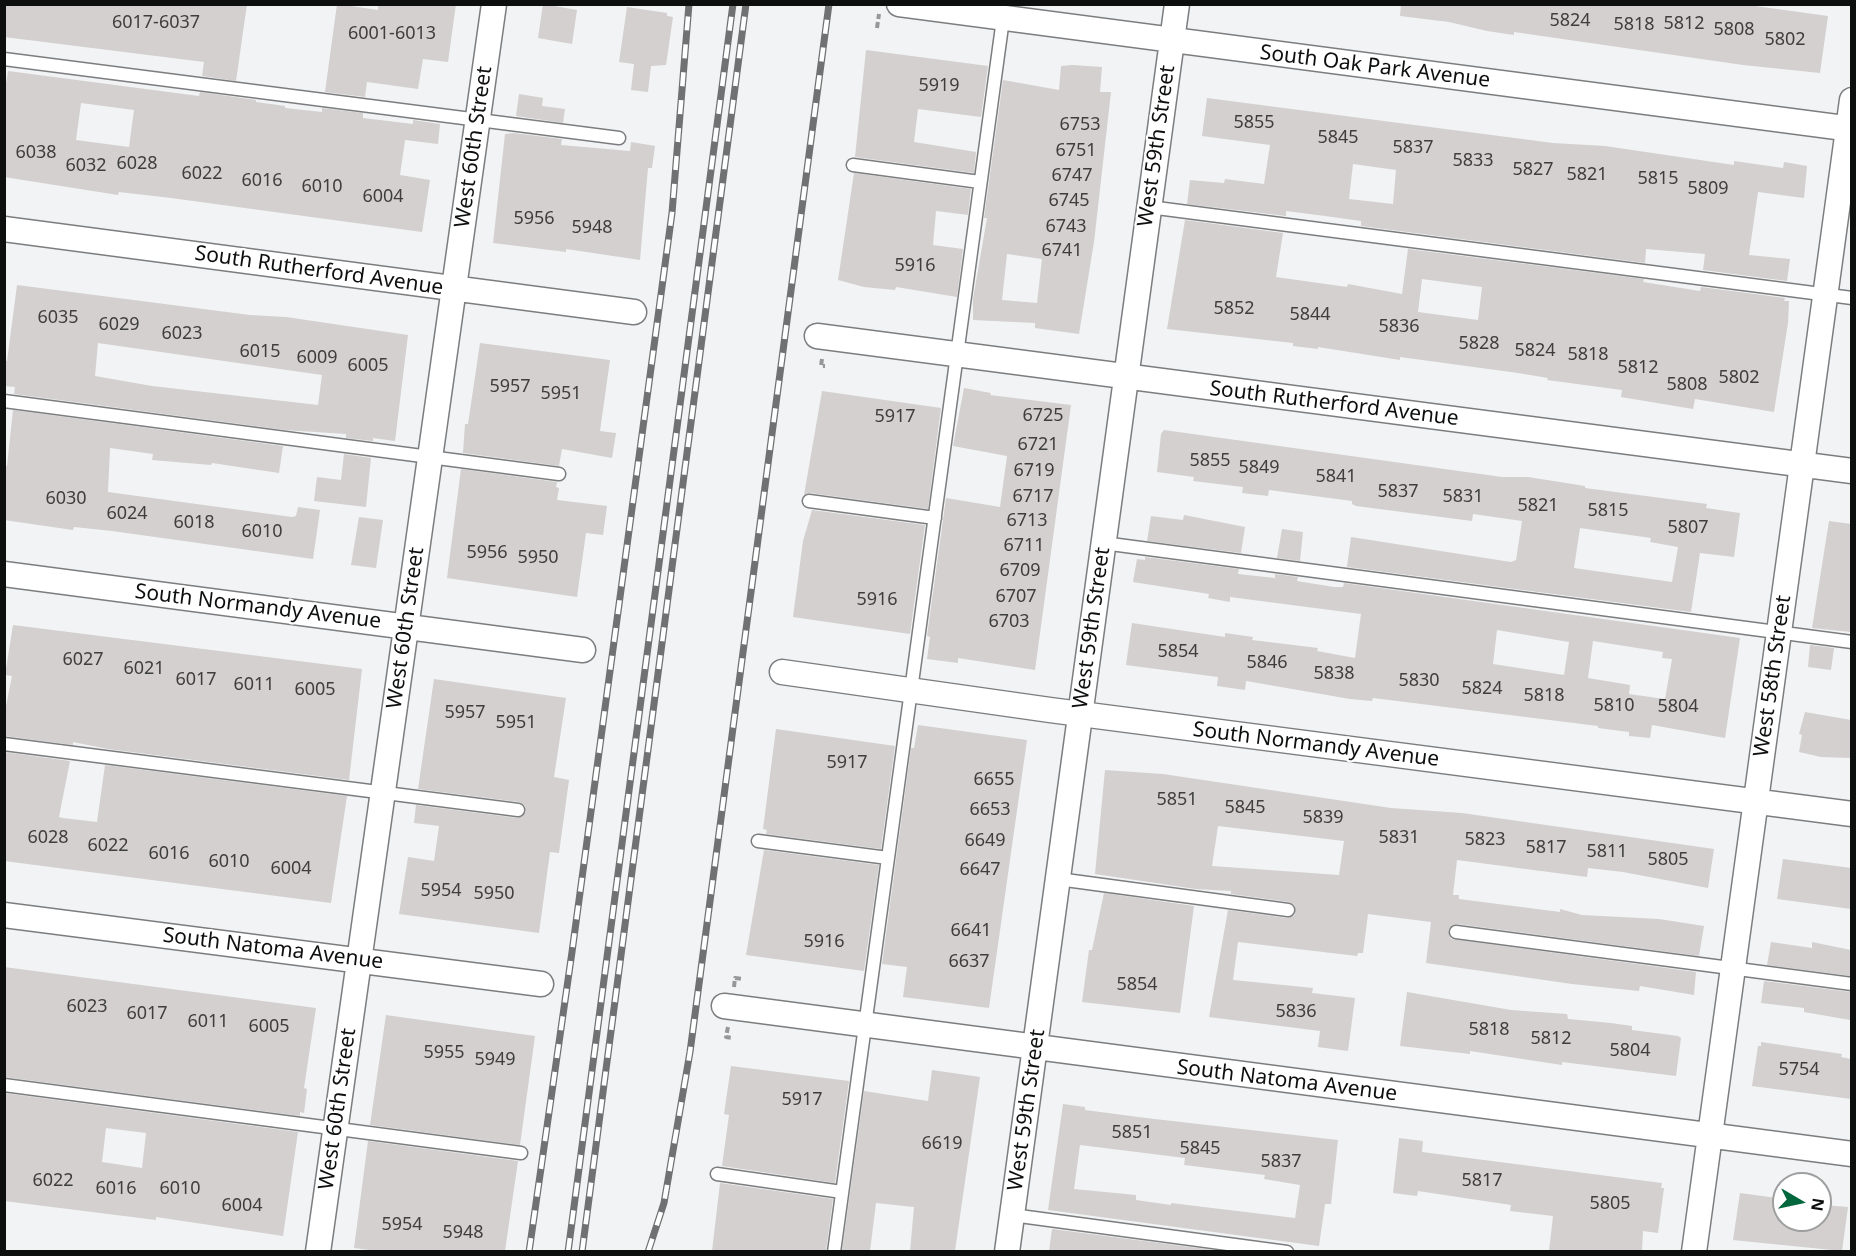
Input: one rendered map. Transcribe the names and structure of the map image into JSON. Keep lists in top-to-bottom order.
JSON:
{
  "streets": {
    "street": [
      "South Oak Park Avenue",
      "West 59th Street",
      "West 60th Street",
      "South Rutherford Avenue",
      "South Normandy Avenue",
      "West 58th Street",
      "South Natoma Avenue"
    ]
  },
  "crossings": [
    ["South Oak Park Avenue", "West 59th Street"],
    ["South Oak Park Avenue", "West 58th Street"],
    ["West 59th Street", "South Rutherford Avenue"],
    ["West 59th Street", "South Normandy Avenue"],
    ["West 59th Street", "South Natoma Avenue"],
    ["West 60th Street", "South Rutherford Avenue"],
    ["West 60th Street", "South Normandy Avenue"],
    ["West 60th Street", "South Natoma Avenue"],
    ["South Rutherford Avenue", "West 58th Street"],
    ["South Normandy Avenue", "West 58th Street"],
    ["West 58th Street", "South Natoma Avenue"]
  ],
  "house_numbers": [
    "5824",
    "6017-6037",
    "5812",
    "5818",
    "5808",
    "6001-6013",
    "5802",
    "5919",
    "5855",
    "6753",
    "5845",
    "5837",
    "6751",
    "6038",
    "5833",
    "6028",
    "6032",
    "5827",
    "6022",
    "5821",
    "6747",
    "5815",
    "6016",
    "6010",
    "5809",
    "6004",
    "6745",
    "5956",
    "6743",
    "5948",
    "6741",
    "5916",
    "5852",
    "5844",
    "6035",
    "6029",
    "5836",
    "6023",
    "5828",
    "5824",
    "6015",
    "5818",
    "6009",
    "6005",
    "5812",
    "5802",
    "5808",
    "5957",
    "5951",
    "6725",
    "5917",
    "6721",
    "5855",
    "5849",
    "6719",
    "5841",
    "5837",
    "6717",
    "5831",
    "6030",
    "5821",
    "5815",
    "6024",
    "6713",
    "6018",
    "5807",
    "6010",
    "6711",
    "5956",
    "5950",
    "6709",
    "6707",
    "5916",
    "6703",
    "5854",
    "6027",
    "5846",
    "6021",
    "5838",
    "6017",
    "5830",
    "6011",
    "5824",
    "6005",
    "5818",
    "5810",
    "5804",
    "5957",
    "5951",
    "5917",
    "6655",
    "5851",
    "5845",
    "6653",
    "5839",
    "6028",
    "5831",
    "5823",
    "6649",
    "6022",
    "5817",
    "5811",
    "6016",
    "5805",
    "6010",
    "6004",
    "6647",
    "5954",
    "5950",
    "6641",
    "5916",
    "6637",
    "5854",
    "6023",
    "5836",
    "6017",
    "6011",
    "6005",
    "5818",
    "5812",
    "5804",
    "5955",
    "5949",
    "5754",
    "5917",
    "5851",
    "6619",
    "5845",
    "5837",
    "6022",
    "5817",
    "6016",
    "6010",
    "5805",
    "6004",
    "5954",
    "5948"
  ],
  "north": "right"
}
